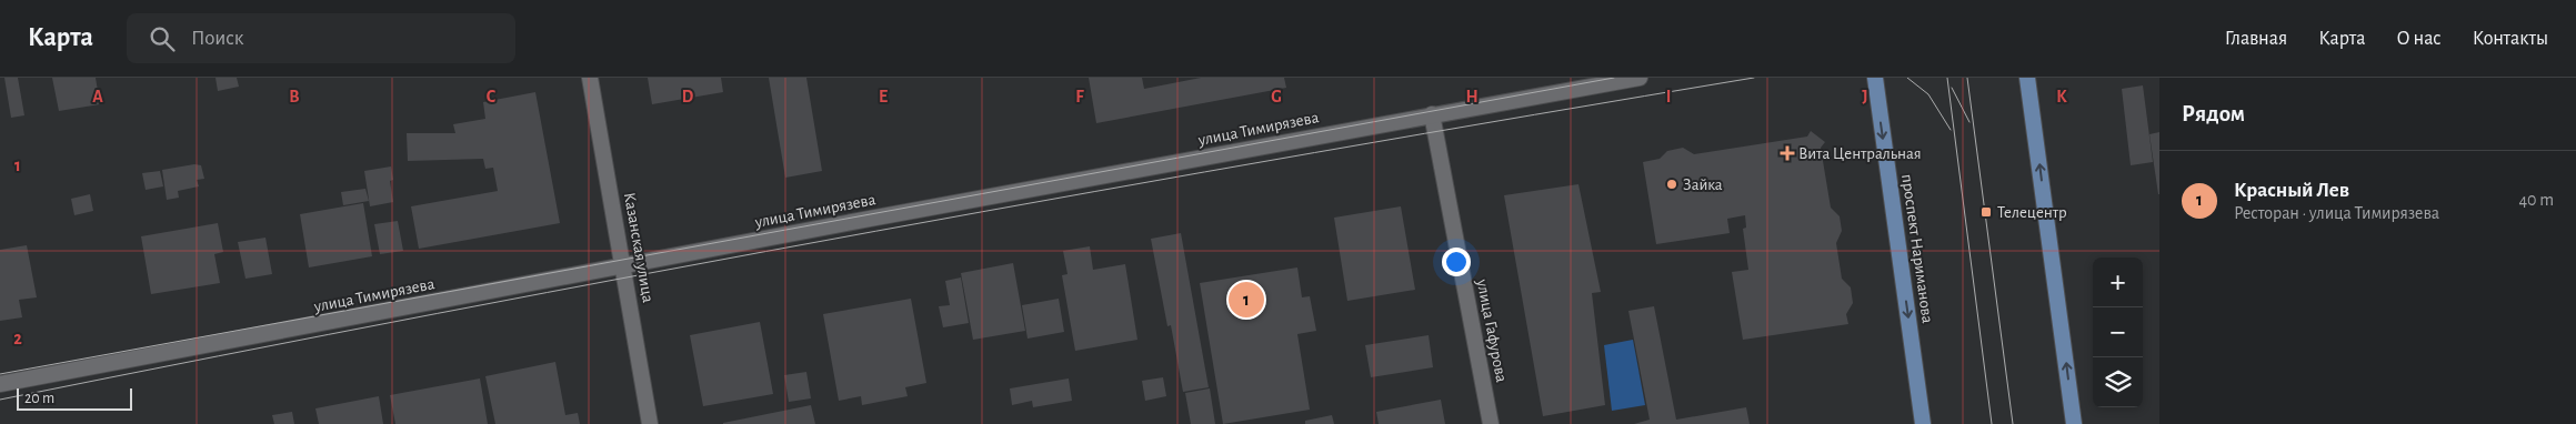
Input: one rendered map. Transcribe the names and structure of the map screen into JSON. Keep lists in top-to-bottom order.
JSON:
{
  "streets": {
    "main road": ["проспект Нариманова"],
    "street": ["улица Тимирязева", "Казанская улица", "улица Гафурова"]
  },
  "crossings": [
    ["улица Тимирязева", "Казанская улица"],
    ["улица Тимирязева", "улица Гафурова"]
  ],
  "one_way": ["проспект Нариманова"],
  "places": {
    "health": ["Вита Центральная"],
    "other": ["Зайка"],
    "transit": ["Телецентр"]
  },
  "scale_bar": "20 m",
  "page": {
    "header": "Карта",
    "search": "Поиск",
    "nav": [
      "Главная",
      "Карта",
      "О нас",
      "Контакты"
    ],
    "heading": "Рядом",
    "list": [
      {
        "mark": "1",
        "name": "Красный Лев",
        "note": "Ресторан · улица Тимирязева",
        "value": "40 m"
      }
    ],
    "map_buttons": ["+", "−"],
    "pins": "1",
    "scale": "20 m"
  },
  "grid": {
    "columns": [
      "A",
      "B",
      "C",
      "D",
      "E",
      "F",
      "G",
      "H",
      "I",
      "J",
      "K"
    ],
    "rows": ["1", "2"]
  }
}
